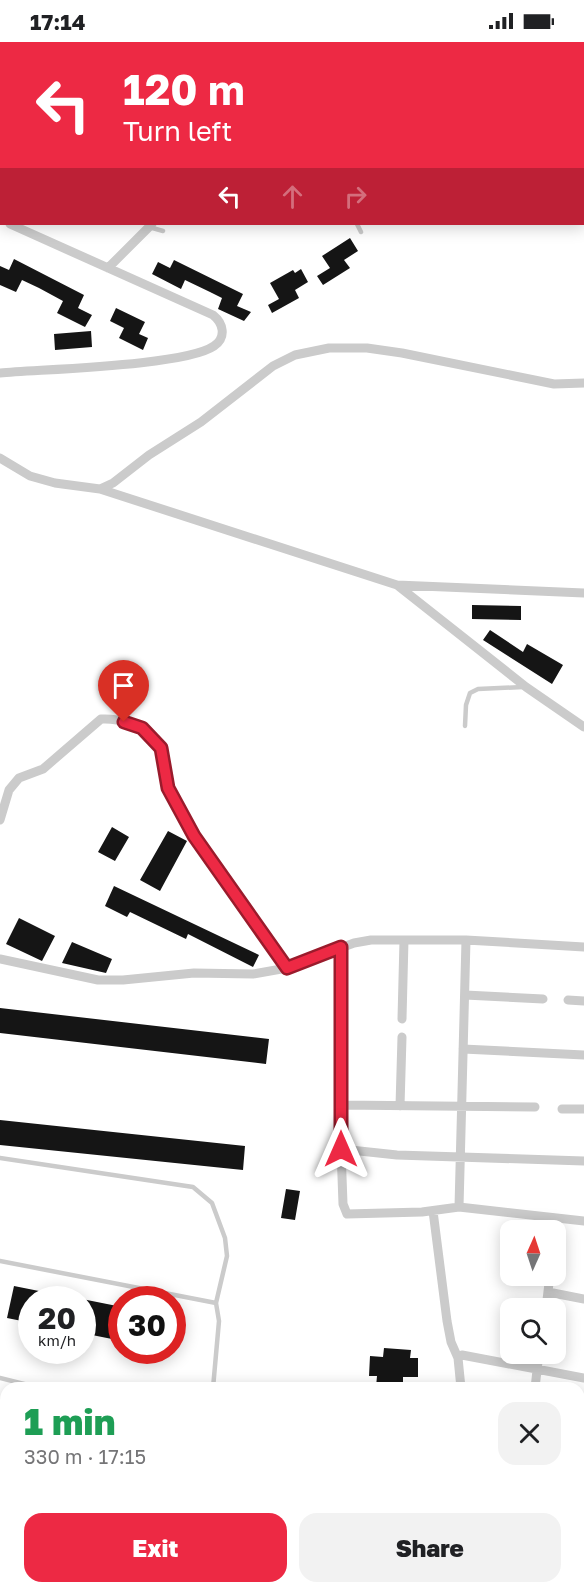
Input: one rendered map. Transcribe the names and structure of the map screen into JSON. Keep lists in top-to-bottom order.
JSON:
{
  "north": "top",
  "page": {
    "status": "17:14",
    "turn": ["120 m", "Turn left"],
    "speed": "20 km/h",
    "limit": "30",
    "heading": ["1 min", "330 m · 17:15"],
    "buttons": ["Exit", "Share"]
  }
}
